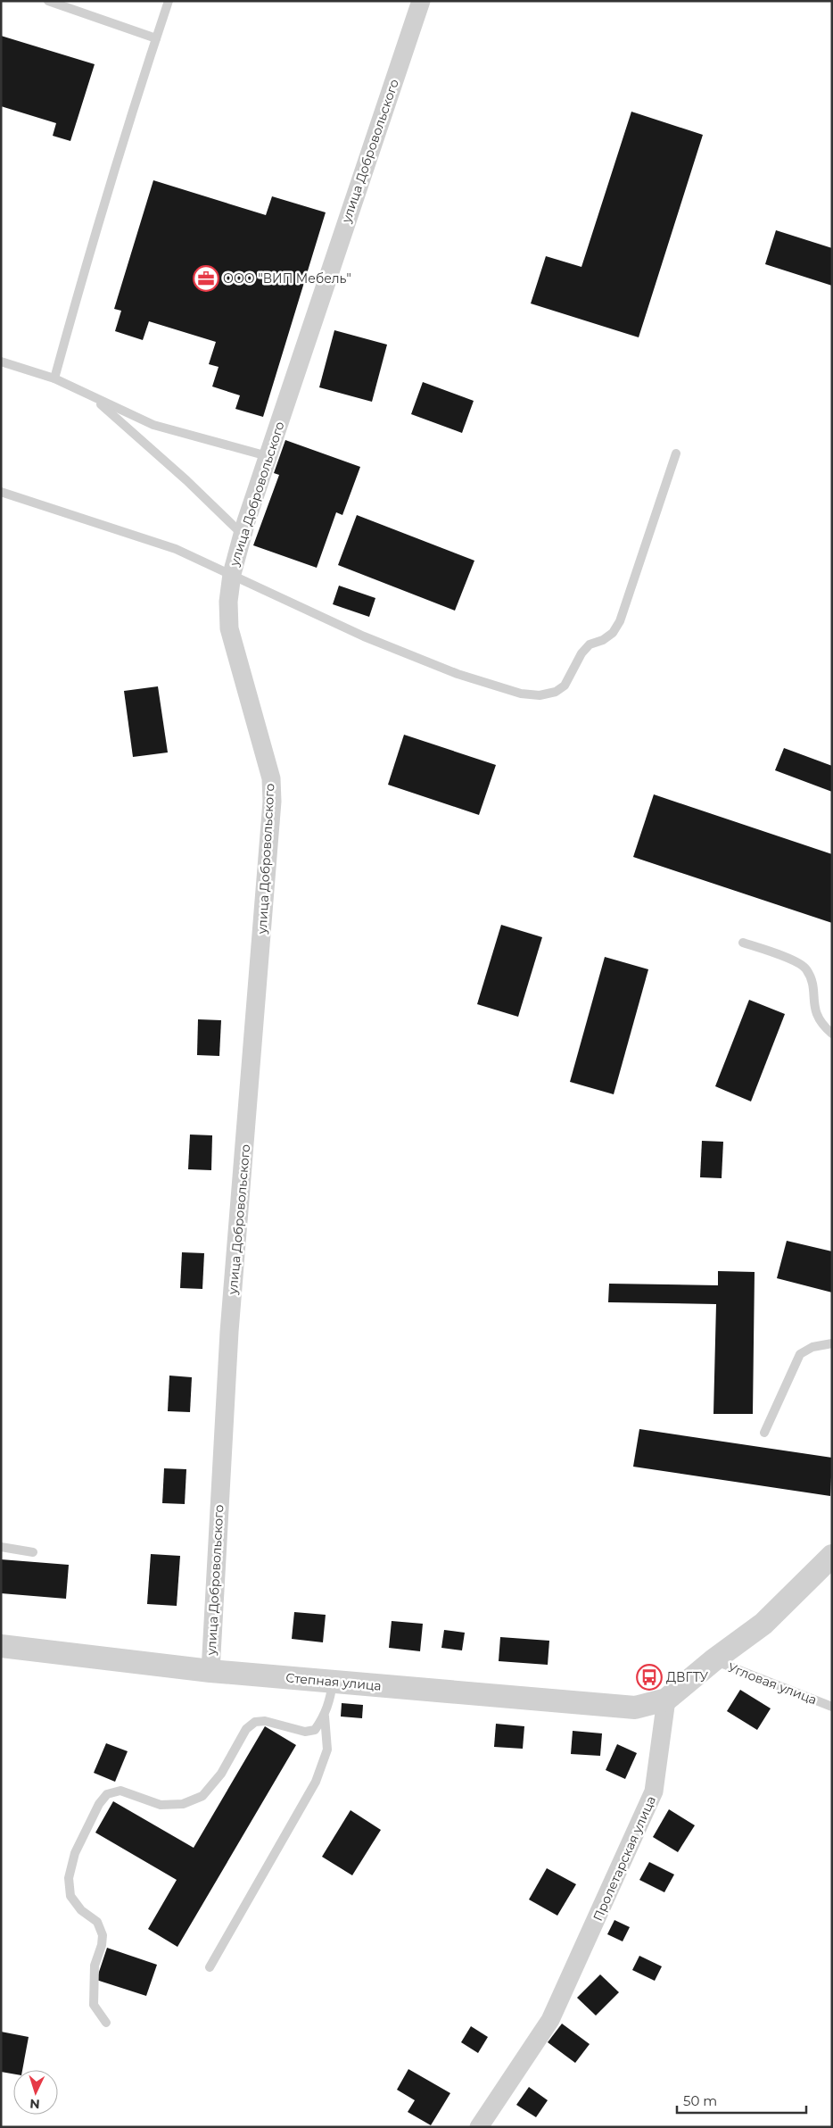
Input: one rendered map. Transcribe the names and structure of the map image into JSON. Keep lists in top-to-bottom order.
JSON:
{
  "streets": {
    "street": ["улица Добровольского", "Степная улица", "Пролетарская улица"],
    "lane": ["Угловая улица"]
  },
  "crossings": [
    ["улица Добровольского", "Степная улица"],
    ["Степная улица", "Пролетарская улица"]
  ],
  "places": {
    "office": ["ООО \"ВИП Мебель\""],
    "bus stop": ["ДВГТУ"]
  },
  "scale_bar": "50 m",
  "north": "bottom"
}
